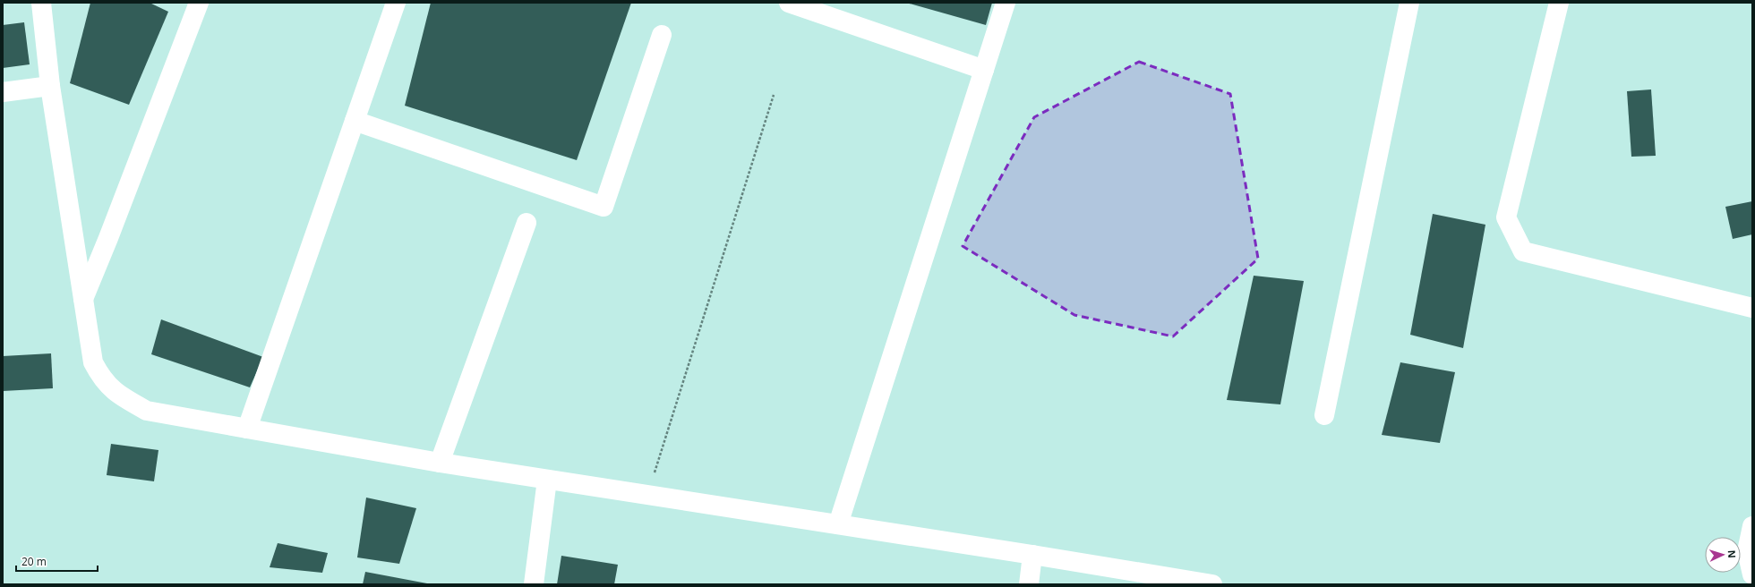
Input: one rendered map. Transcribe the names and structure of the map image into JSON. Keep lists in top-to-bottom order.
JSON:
{
  "scale_bar": "20 m",
  "north": "right"
}
